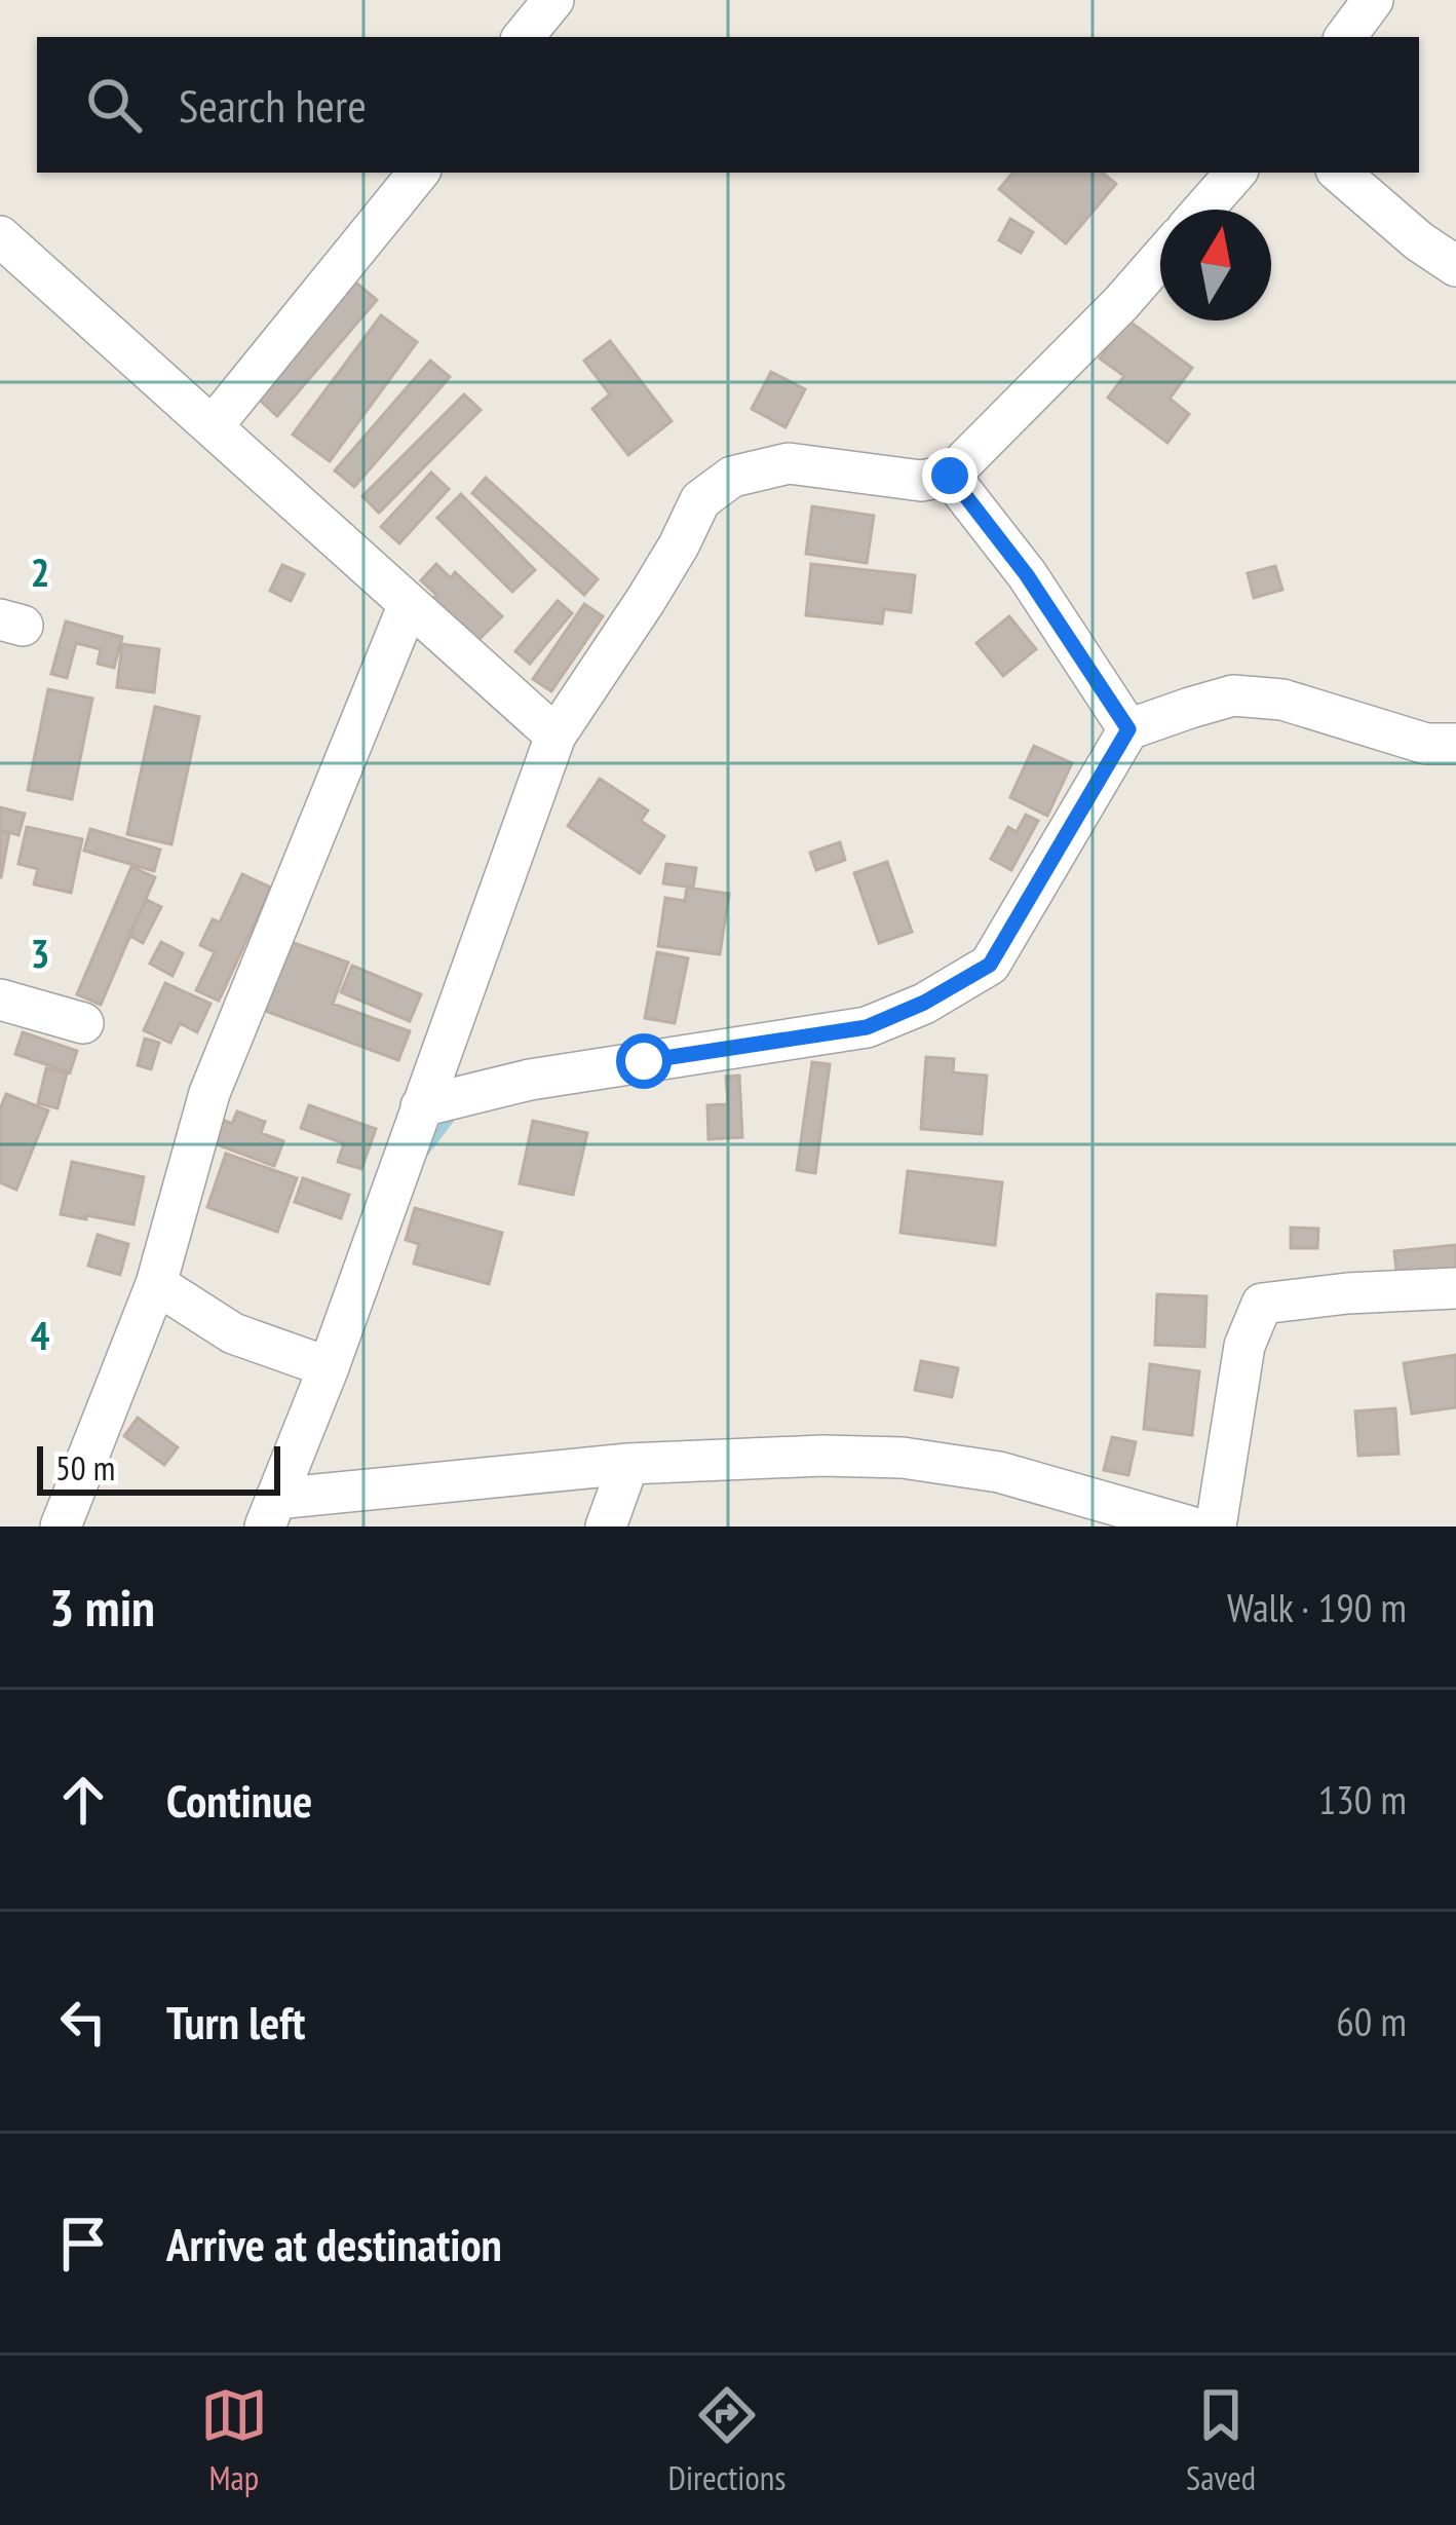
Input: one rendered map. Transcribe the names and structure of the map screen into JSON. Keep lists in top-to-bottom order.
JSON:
{
  "scale_bar": "50 m",
  "north": "top",
  "page": {
    "search": "Search here",
    "scale": "50 m",
    "heading": ["3 min", "Walk · 190 m"],
    "list": [
      ["Continue", "130 m"],
      ["Turn left", "60 m"],
      "Arrive at destination"
    ],
    "nav": ["Map", "Directions", "Saved"]
  },
  "grid": {
    "rows": ["2", "3", "4"]
  }
}
